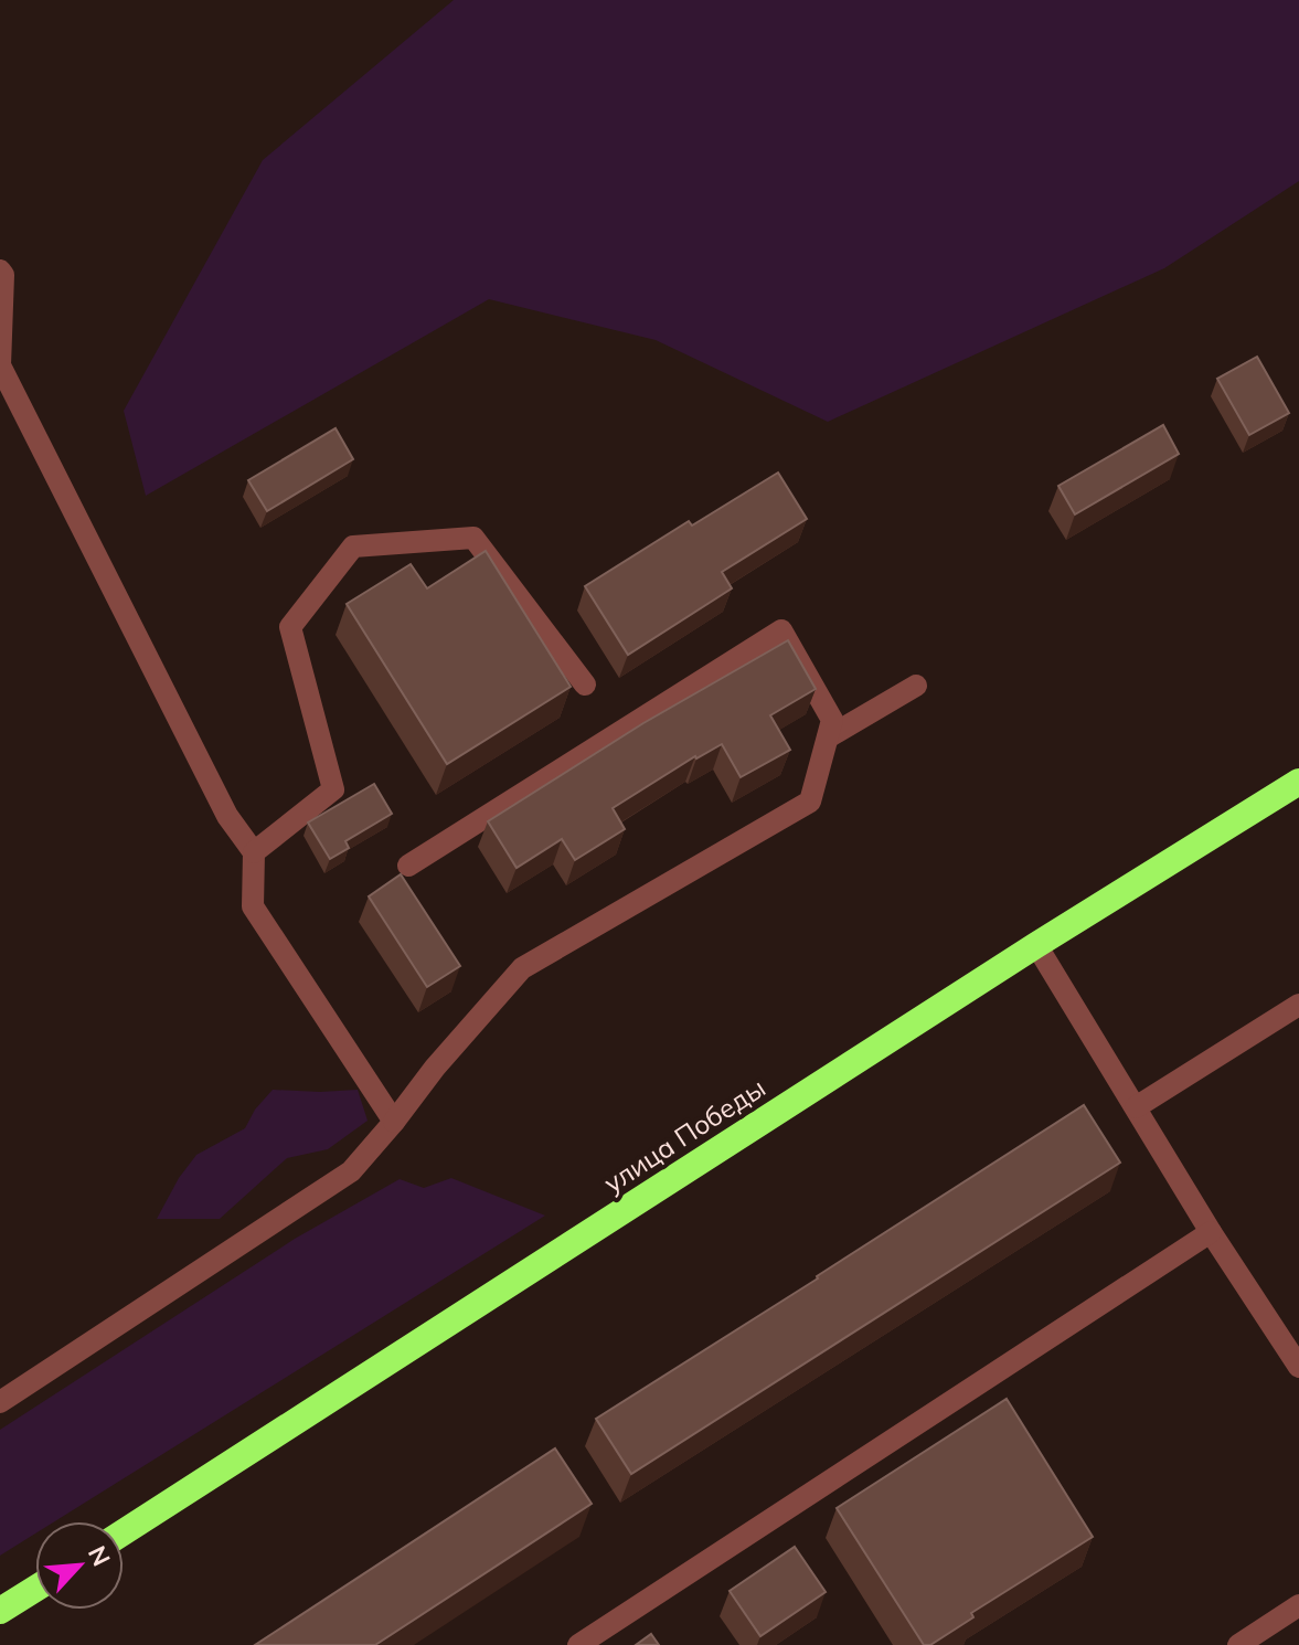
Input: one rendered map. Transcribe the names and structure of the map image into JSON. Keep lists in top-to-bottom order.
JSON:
{
  "streets": {
    "highway": ["улица Победы"]
  },
  "north": "top right"
}
